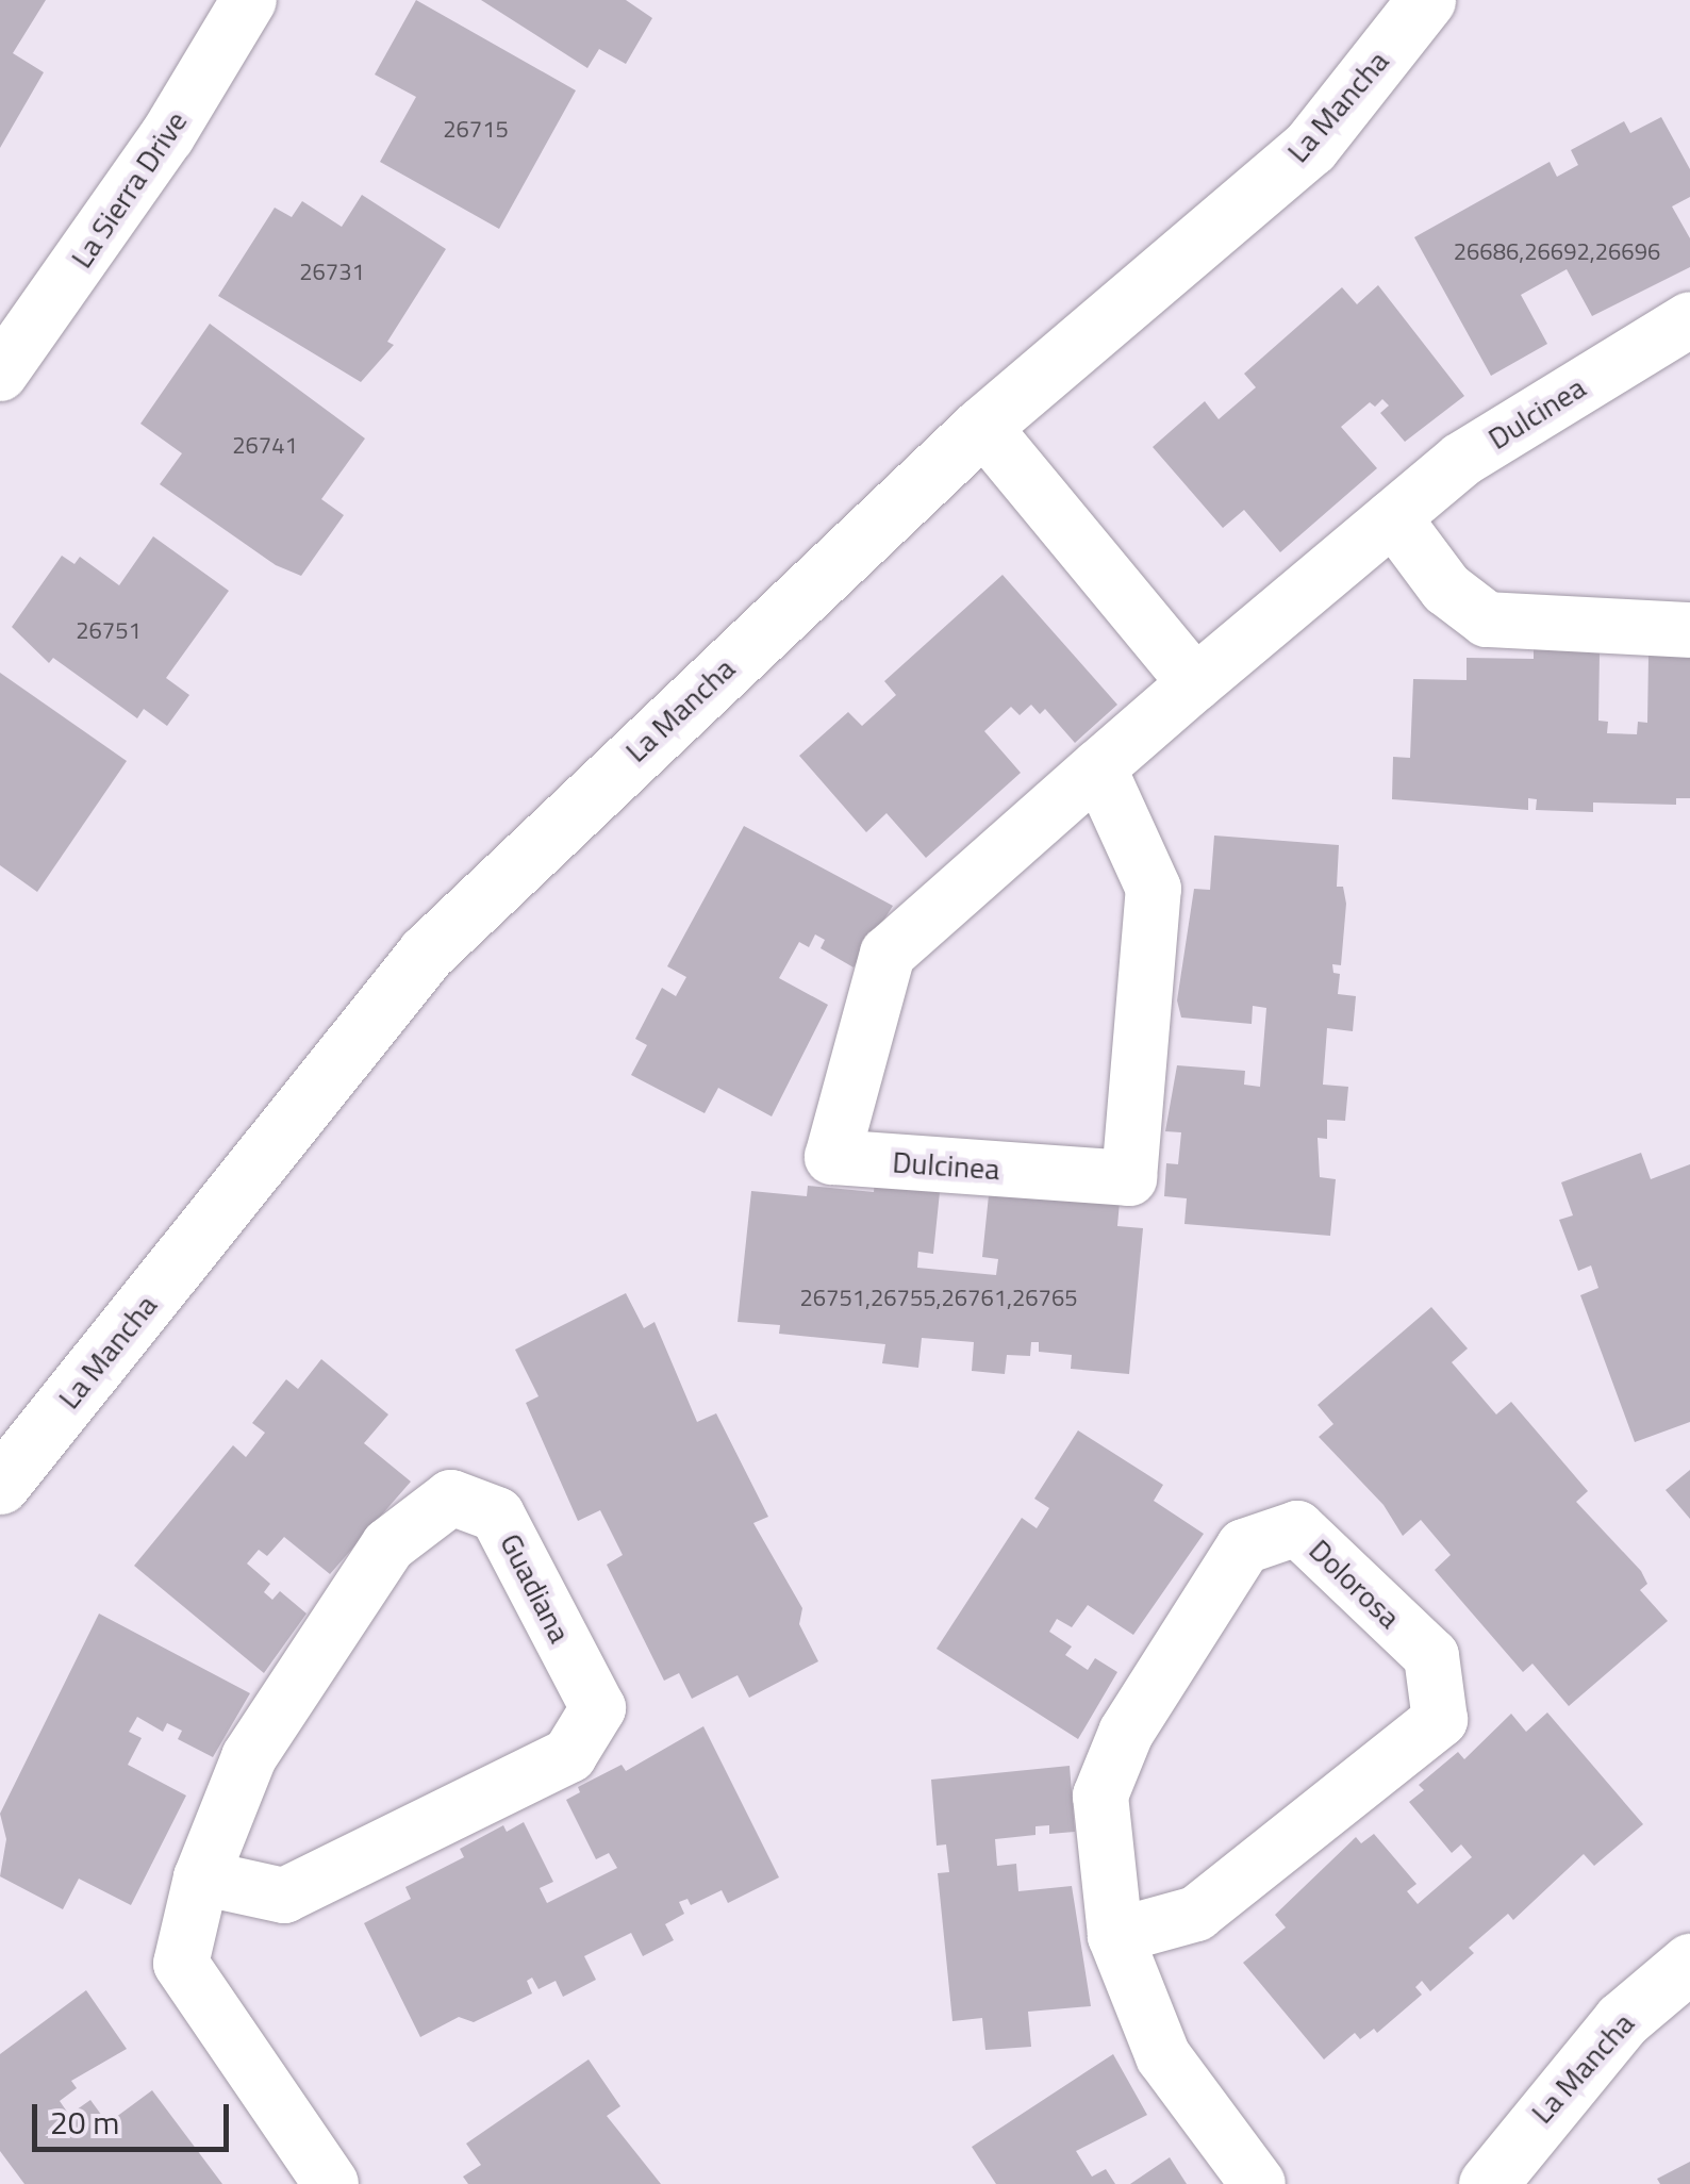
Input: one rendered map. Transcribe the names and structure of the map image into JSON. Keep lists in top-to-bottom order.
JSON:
{
  "streets": {
    "street": [
      "La Mancha",
      "La Sierra Drive",
      "Dulcinea",
      "Dolorosa",
      "Guadiana"
    ]
  },
  "house_numbers": [
    "26715",
    "26686,26692,26696",
    "26731",
    "26741",
    "26751",
    "26751,26755,26761,26765"
  ],
  "scale_bar": "20 m"
}
